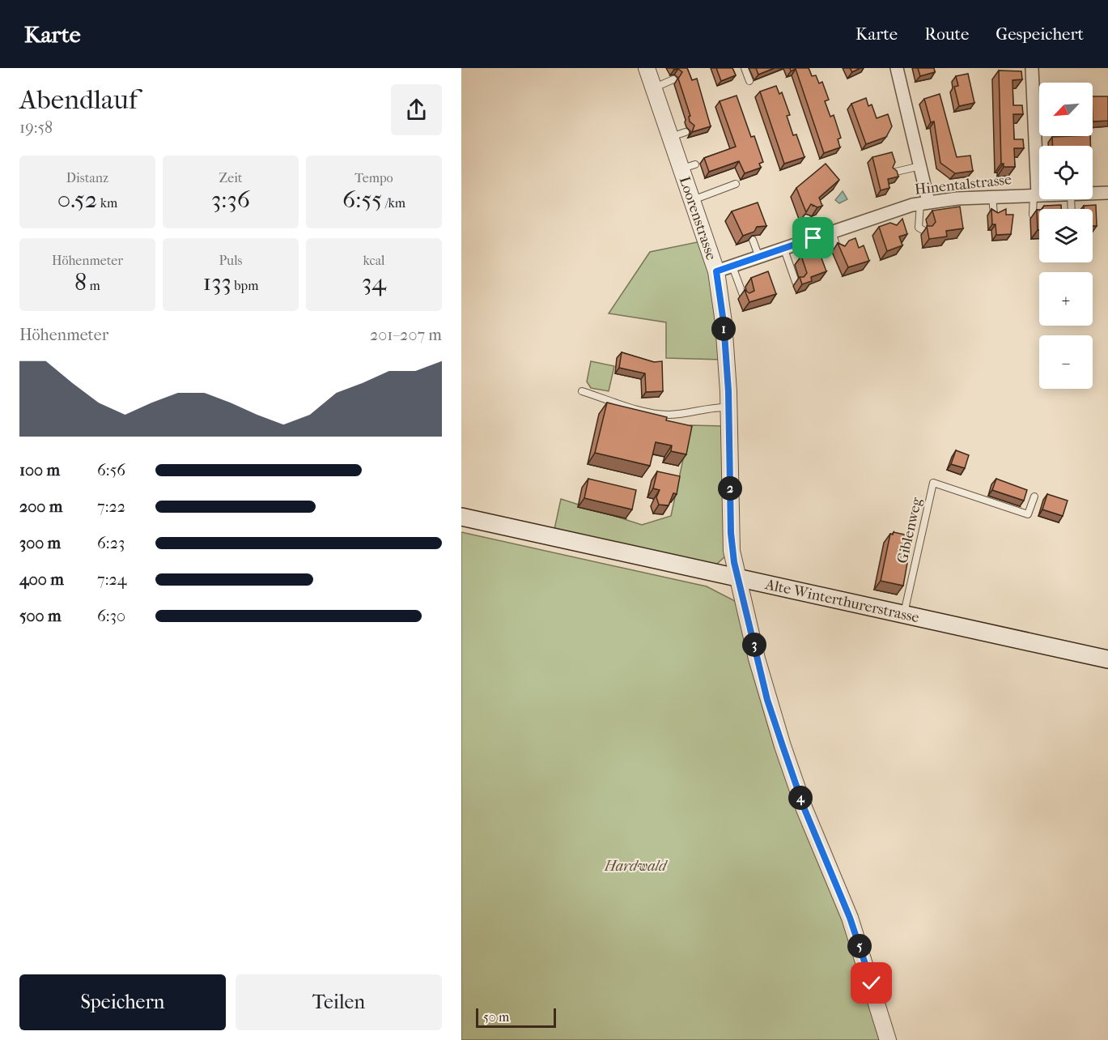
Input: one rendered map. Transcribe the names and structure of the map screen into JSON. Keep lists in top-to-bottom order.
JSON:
{
  "streets": {
    "main road": ["Alte Winterthurerstrasse"],
    "street": ["Hinentalstrasse", "Loorenstrasse"],
    "lane": ["Giblenweg"]
  },
  "crossings": [
    ["Hinentalstrasse", "Loorenstrasse"],
    ["Loorenstrasse", "Alte Winterthurerstrasse"],
    ["Giblenweg", "Alte Winterthurerstrasse"]
  ],
  "parks": ["Hardwald"],
  "scale_bar": "50 m",
  "north": "bottom left",
  "page": {
    "header": "Karte",
    "nav": ["Karte", "Route", "Gespeichert"],
    "heading": ["Abendlauf", "19:58"],
    "map_buttons": ["+", "−"],
    "stats": [
      ["Distanz", "0.52 km"],
      ["Zeit", "3:36"],
      ["Tempo", "6:55 /km"],
      ["Höhenmeter", "8 m"],
      ["Puls", "133 bpm"],
      ["kcal", "34"]
    ],
    "chart": ["Höhenmeter", "201–207 m"],
    "pins": [
      "1",
      "2",
      "3",
      "4",
      "5"
    ],
    "list": [
      {
        "name": "100 m",
        "note": "6:56"
      },
      {
        "name": "200 m",
        "note": "7:22"
      },
      {
        "name": "300 m",
        "note": "6:23"
      },
      {
        "name": "400 m",
        "note": "7:24"
      },
      {
        "name": "500 m",
        "note": "6:30"
      }
    ],
    "buttons": ["Speichern", "Teilen"],
    "scale": "50 m"
  }
}
